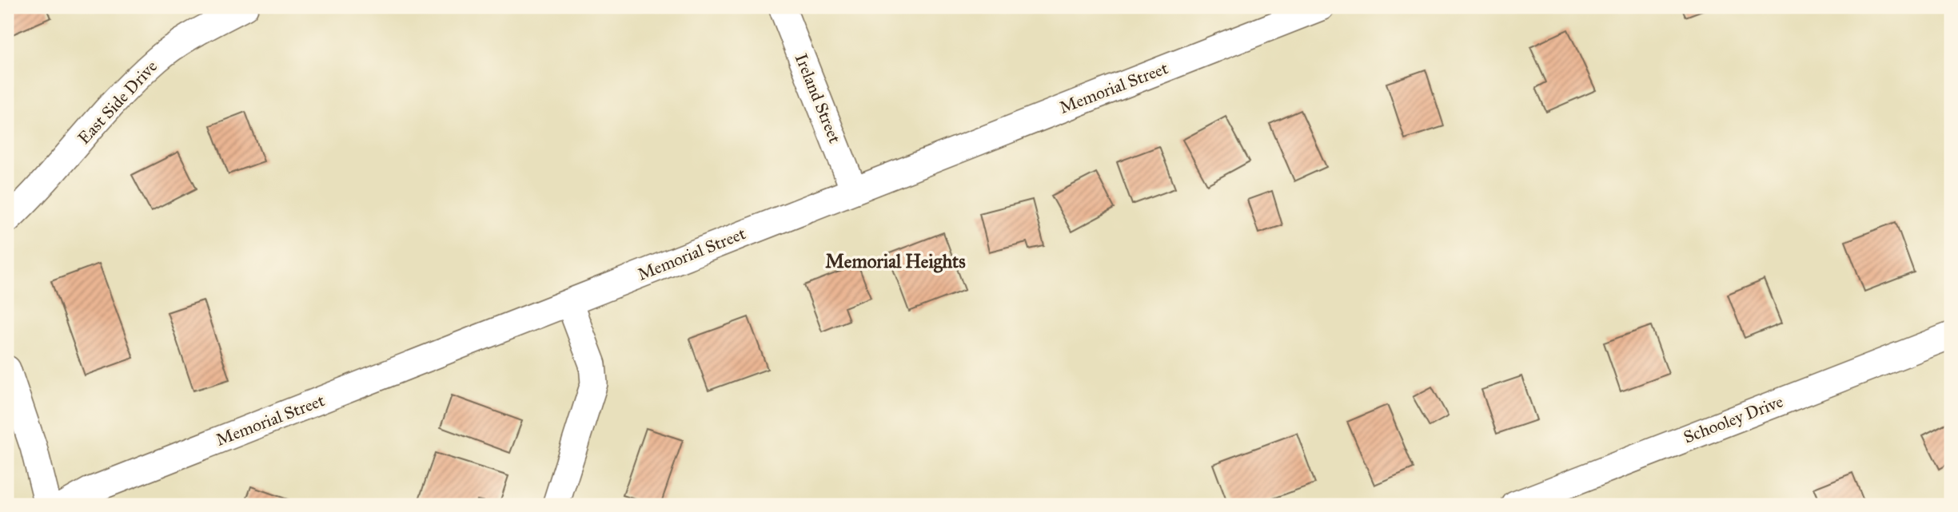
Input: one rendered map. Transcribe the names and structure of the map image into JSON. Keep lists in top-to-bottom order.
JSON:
{
  "streets": {
    "street": [
      "Memorial Street",
      "Ireland Street",
      "East Side Drive",
      "Schooley Drive"
    ]
  },
  "crossings": [
    ["Memorial Street", "Ireland Street"]
  ],
  "districts": ["Memorial Heights"]
}
